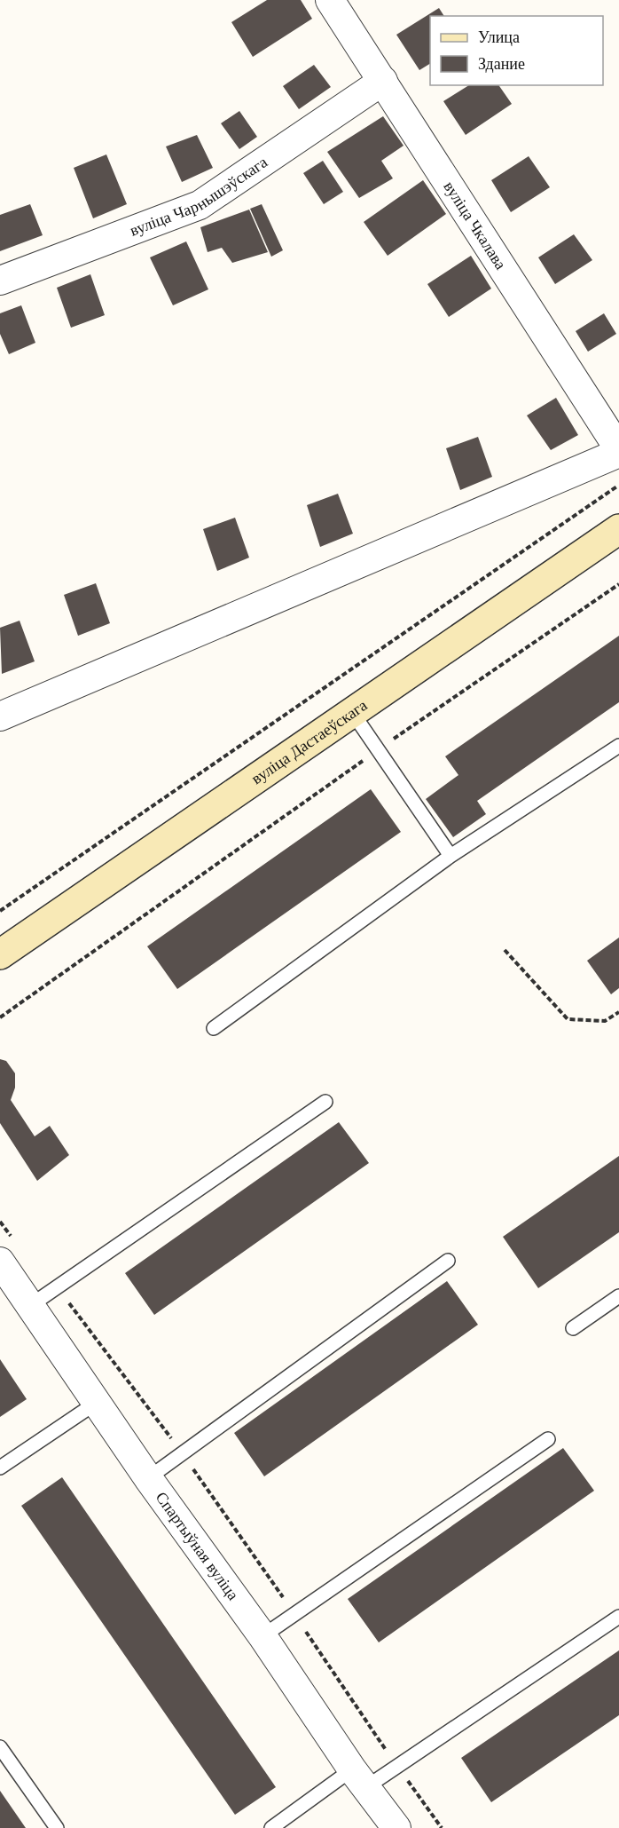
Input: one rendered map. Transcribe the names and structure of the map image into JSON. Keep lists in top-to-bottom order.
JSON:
{
  "streets": {
    "street": [
      "вуліца Чарнышэўскага",
      "вуліца Чкалава",
      "вуліца Дастаеўскага",
      "Спартыўная вуліца"
    ]
  },
  "crossings": [
    ["вуліца Чарнышэўскага", "вуліца Чкалава"]
  ],
  "legend": ["Улица", "Здание"]
}
